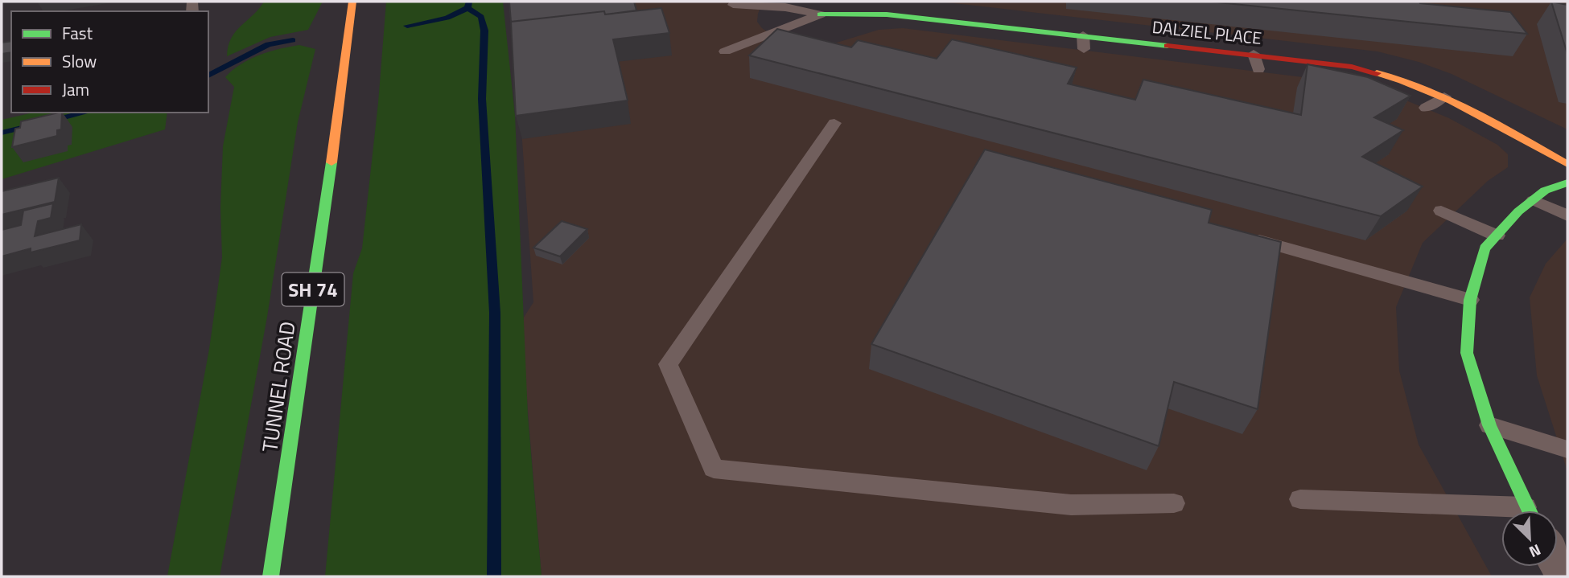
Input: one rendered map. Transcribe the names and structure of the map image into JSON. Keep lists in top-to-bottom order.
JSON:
{
  "streets": {
    "main road": ["DALZIEL PLACE", "SH 74", "TUNNEL ROAD"]
  },
  "legend": ["Fast", "Slow", "Jam"],
  "north": "bottom right"
}
